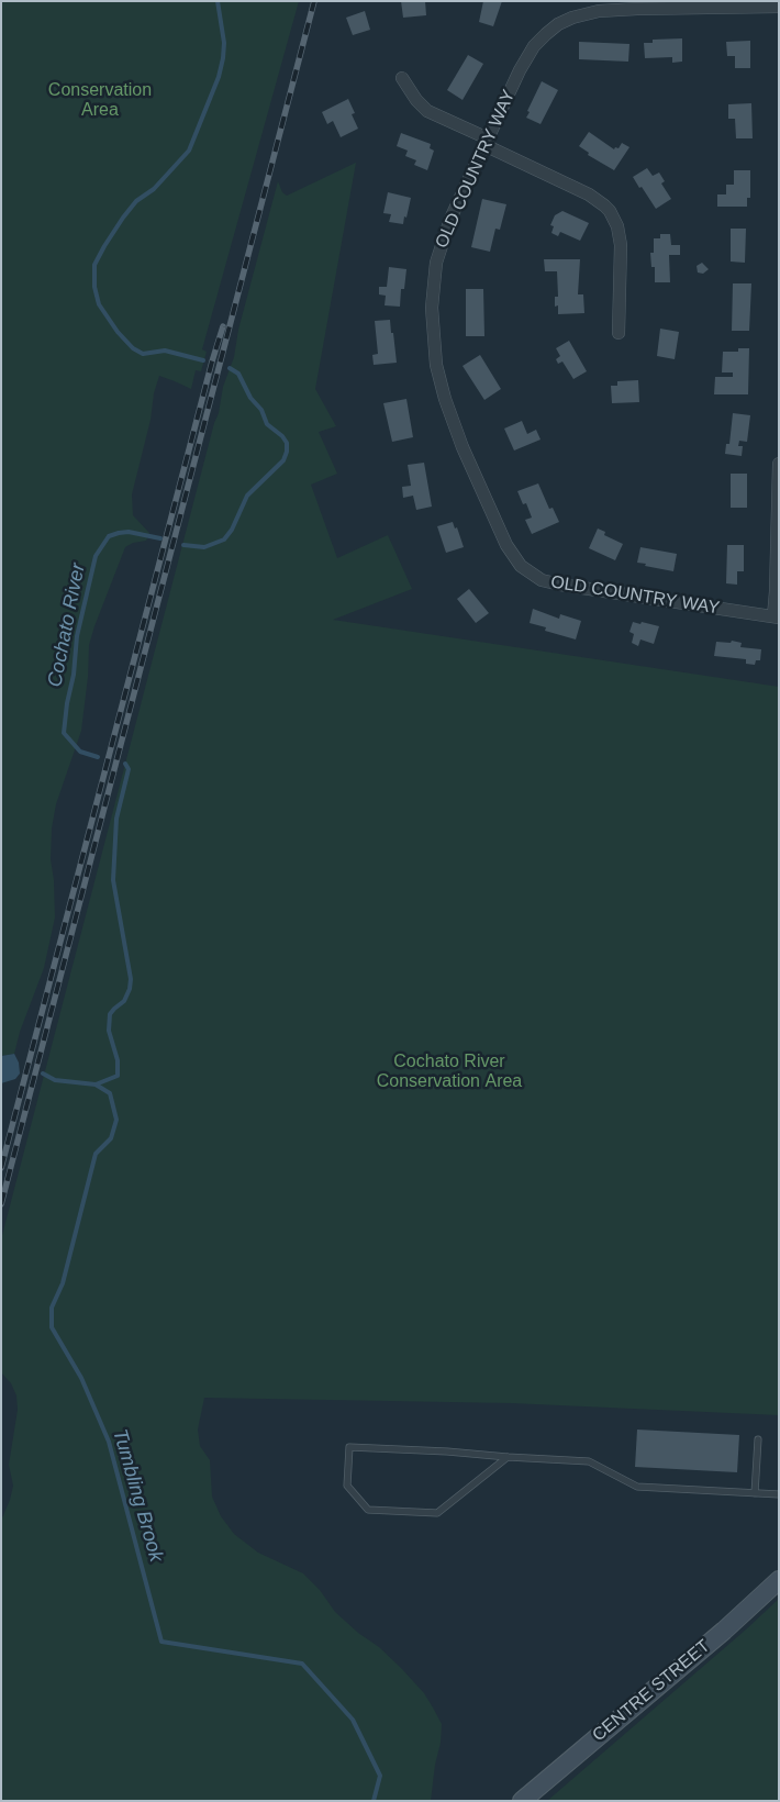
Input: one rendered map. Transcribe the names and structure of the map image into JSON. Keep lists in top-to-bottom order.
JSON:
{
  "streets": {
    "main road": ["CENTRE STREET"],
    "street": ["OLD COUNTRY WAY"]
  },
  "water": ["Cochato River", "Tumbling Brook"],
  "parks": ["Conservation Area", "Cochato River Conservation Area"]
}
